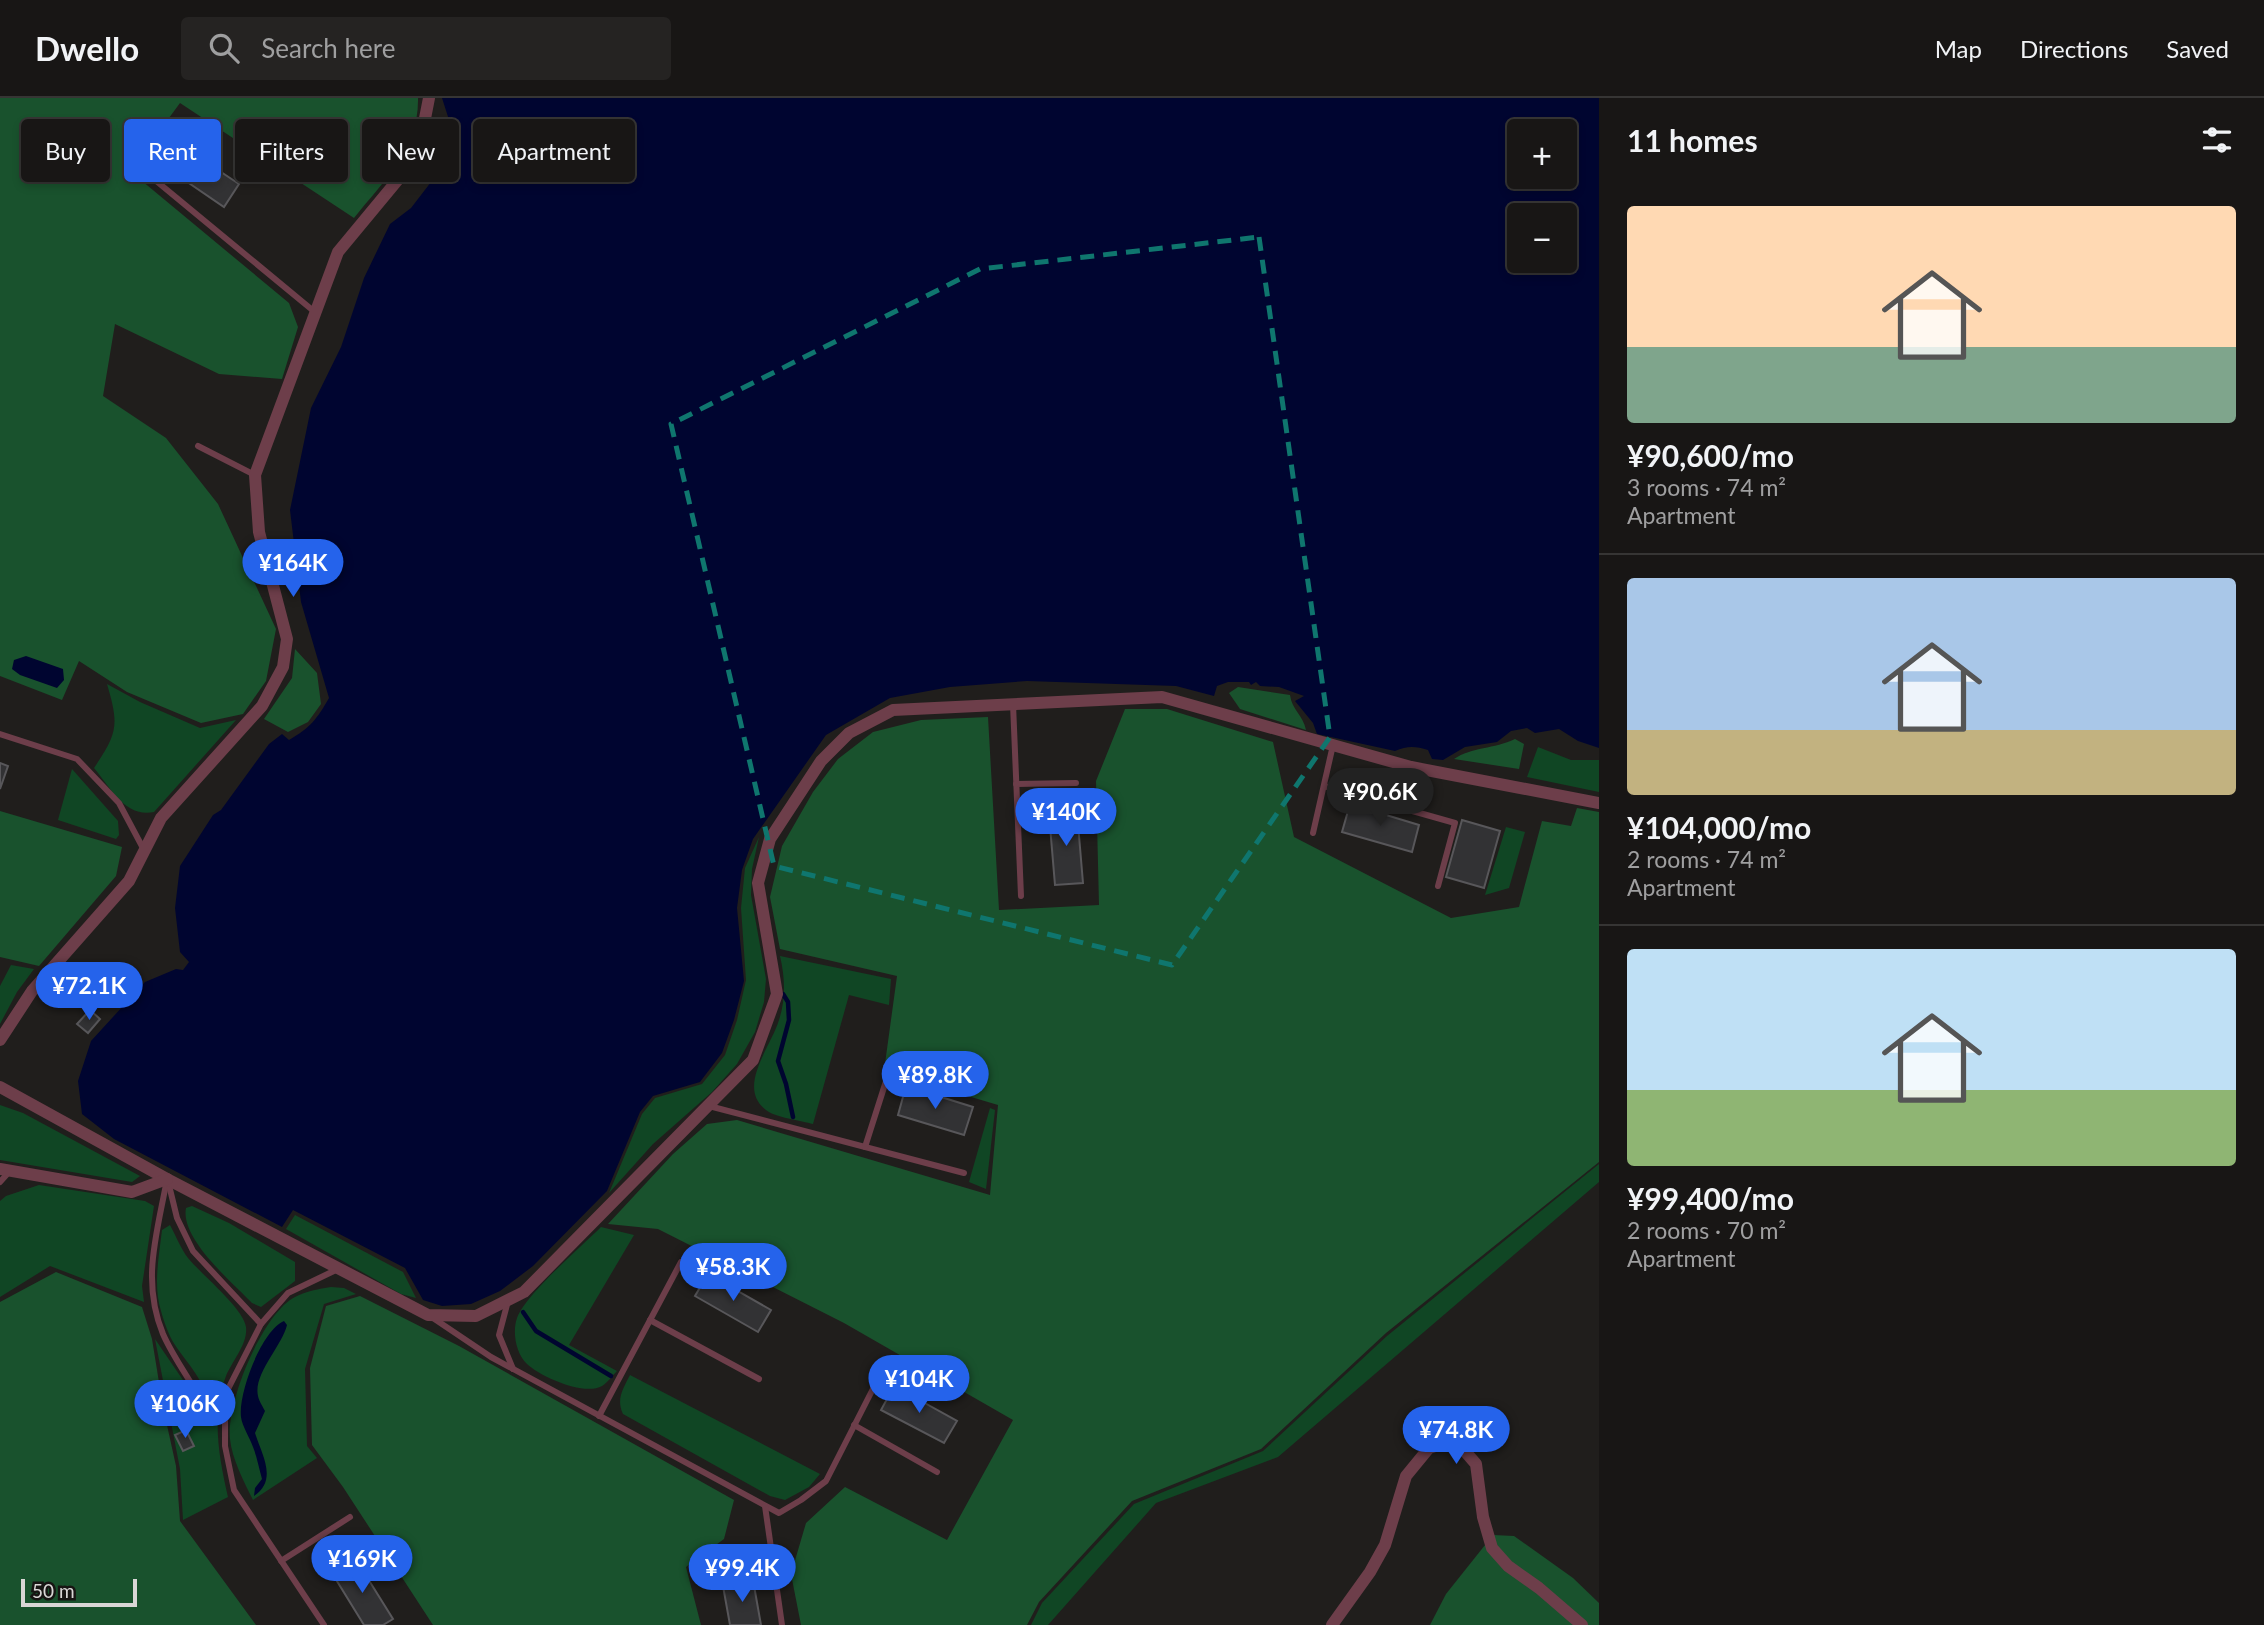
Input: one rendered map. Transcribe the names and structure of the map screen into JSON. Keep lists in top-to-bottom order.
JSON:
{
  "scale_bar": "50 m",
  "page": {
    "header": "Dwello",
    "search": "Search here",
    "nav": ["Map", "Directions", "Saved"],
    "heading": "11 homes",
    "map_buttons": ["+", "−"],
    "chip": [
      "Buy",
      "Rent",
      "Filters",
      "New",
      "Apartment"
    ],
    "list": [
      {
        "name": "¥90,600/mo",
        "note": "3 rooms · 74 m² · Apartment"
      },
      {
        "name": "¥104,000/mo",
        "note": "2 rooms · 74 m² · Apartment"
      },
      {
        "name": "¥99,400/mo",
        "note": "2 rooms · 70 m² · Apartment"
      }
    ],
    "price": [
      "¥164K",
      "¥90.6K",
      "¥140K",
      "¥72.1K",
      "¥89.8K",
      "¥58.3K",
      "¥104K",
      "¥106K",
      "¥74.8K",
      "¥169K",
      "¥99.4K"
    ],
    "scale": "50 m"
  }
}
